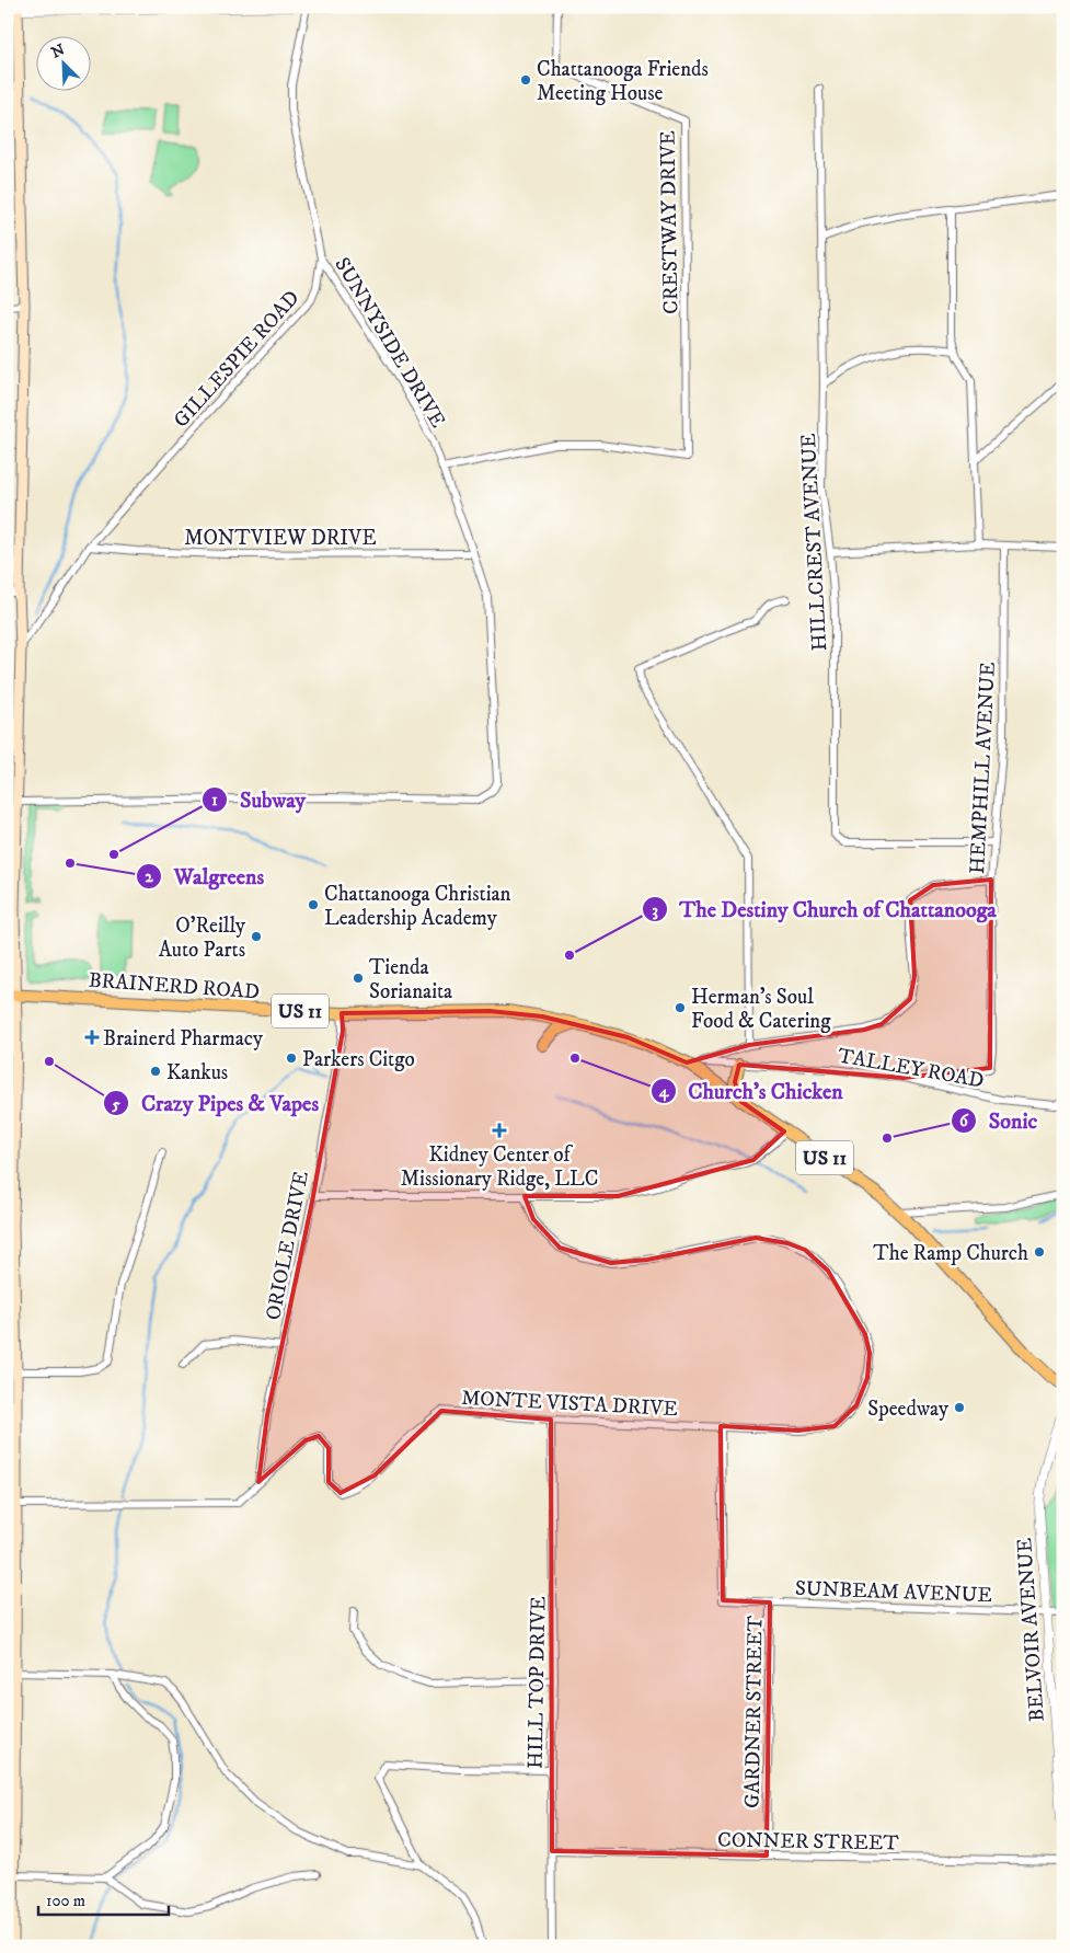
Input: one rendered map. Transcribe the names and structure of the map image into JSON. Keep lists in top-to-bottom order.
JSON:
{
  "streets": {
    "main road": ["BRAINERD ROAD", "US 11"],
    "street": [
      "CRESTWAY DRIVE",
      "SUNNYSIDE DRIVE",
      "GILLESPIE ROAD",
      "MONTVIEW DRIVE",
      "HILLCREST AVENUE",
      "HEMPHILL AVENUE",
      "TALLEY ROAD",
      "ORIOLE DRIVE",
      "MONTE VISTA DRIVE",
      "SUNBEAM AVENUE",
      "BELVOIR AVENUE",
      "HILL TOP DRIVE",
      "GARDNER STREET",
      "CONNER STREET"
    ]
  },
  "crossings": [
    ["CRESTWAY DRIVE", "SUNNYSIDE DRIVE"],
    ["SUNNYSIDE DRIVE", "GILLESPIE ROAD"],
    ["SUNNYSIDE DRIVE", "MONTVIEW DRIVE"],
    ["GILLESPIE ROAD", "MONTVIEW DRIVE"],
    ["HILLCREST AVENUE", "HEMPHILL AVENUE"],
    ["HEMPHILL AVENUE", "TALLEY ROAD"],
    ["BRAINERD ROAD", "TALLEY ROAD"],
    ["BRAINERD ROAD", "ORIOLE DRIVE"],
    ["ORIOLE DRIVE", "MONTE VISTA DRIVE"],
    ["MONTE VISTA DRIVE", "HILL TOP DRIVE"],
    ["MONTE VISTA DRIVE", "GARDNER STREET"],
    ["SUNBEAM AVENUE", "BELVOIR AVENUE"],
    ["SUNBEAM AVENUE", "GARDNER STREET"],
    ["HILL TOP DRIVE", "CONNER STREET"],
    ["GARDNER STREET", "CONNER STREET"]
  ],
  "places": {
    "other": [
      "Chattanooga Friends Meeting House",
      "Subway",
      "Walgreens",
      "Chattanooga Christian Leadership Academy",
      "O'Reilly Auto Parts",
      "The Destiny Church of Chattanooga",
      "Tienda Sorianaita",
      "Herman's Soul Food & Catering",
      "Parkers Citgo",
      "Church's Chicken",
      "Crazy Pipes & Vapes",
      "Kankus",
      "Sonic",
      "The Ramp Church",
      "Speedway"
    ],
    "health": ["Brainerd Pharmacy", "Kidney Center of Missionary Ridge, LLC"]
  },
  "scale_bar": "100 m",
  "north": "top left"
}
